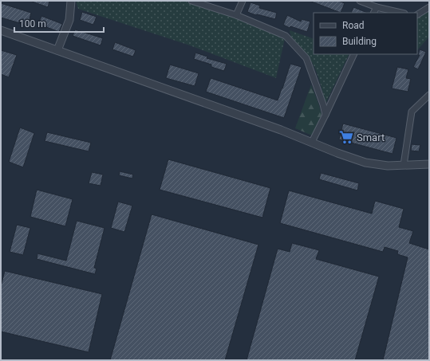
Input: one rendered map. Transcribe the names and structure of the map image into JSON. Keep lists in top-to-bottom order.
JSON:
{
  "places": {
    "supermarket": ["Smart"]
  },
  "legend": ["Road", "Building"],
  "scale_bar": "100 m"
}
